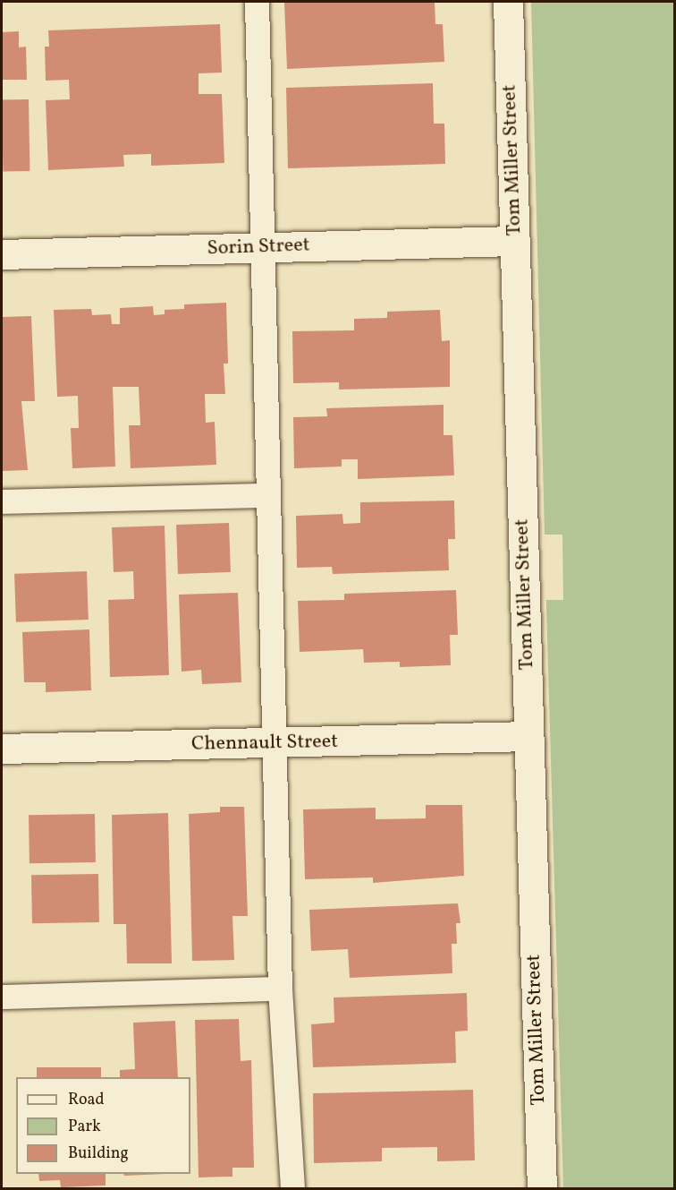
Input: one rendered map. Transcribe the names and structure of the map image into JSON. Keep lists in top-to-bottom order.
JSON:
{
  "streets": {
    "street": ["Tom Miller Street", "Sorin Street", "Chennault Street"]
  },
  "crossings": [
    ["Tom Miller Street", "Sorin Street"],
    ["Tom Miller Street", "Chennault Street"]
  ],
  "legend": ["Road", "Park", "Building"]
}
